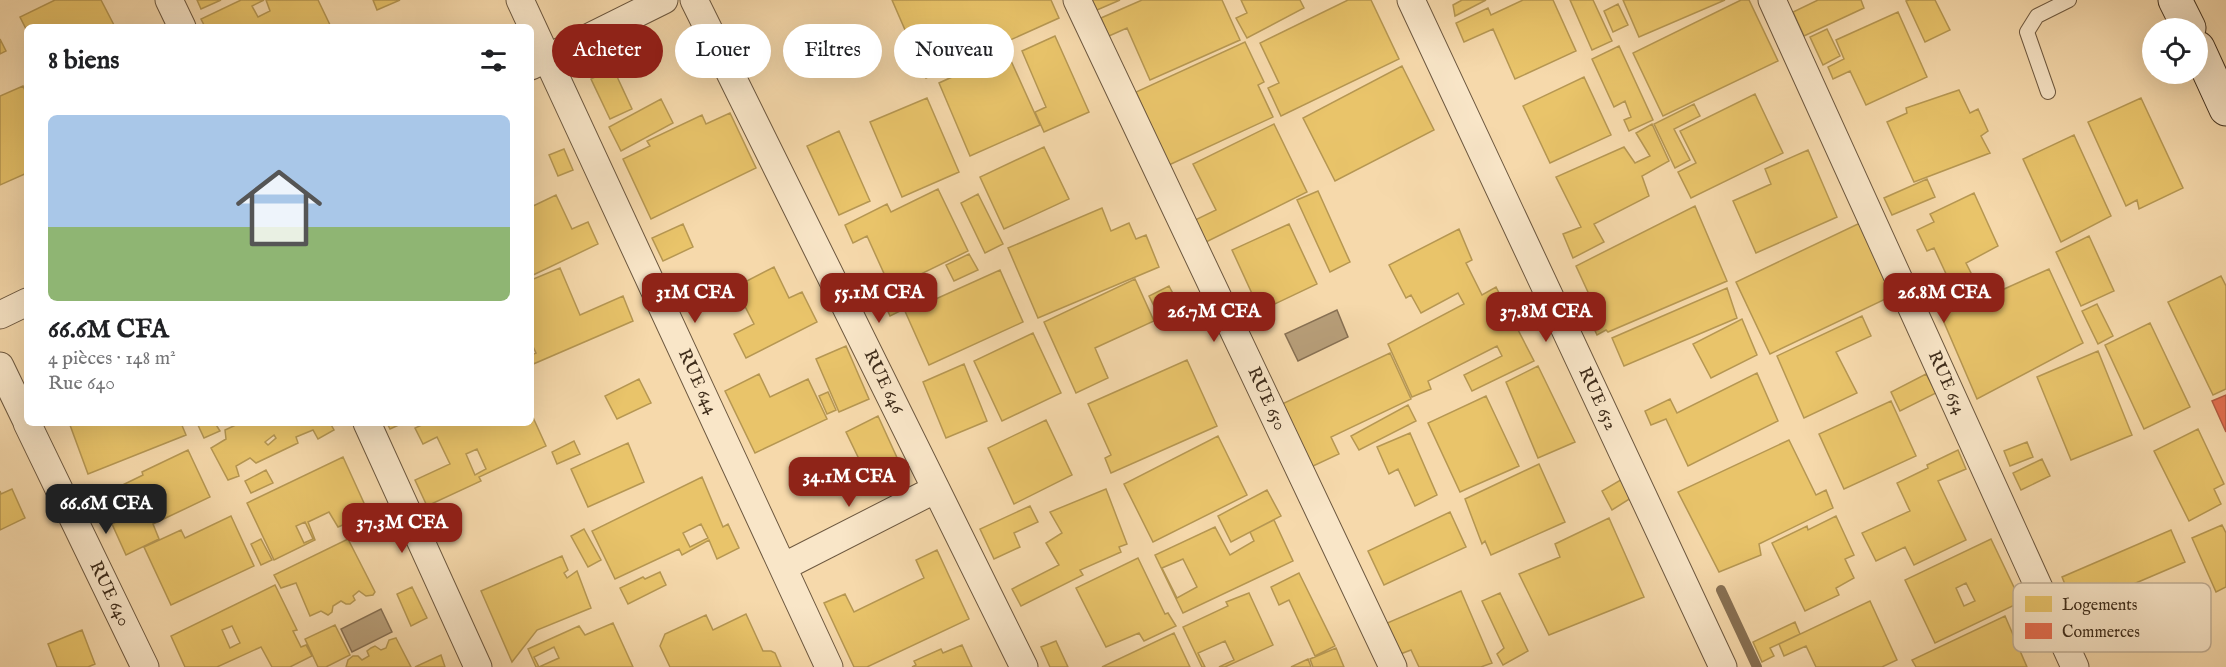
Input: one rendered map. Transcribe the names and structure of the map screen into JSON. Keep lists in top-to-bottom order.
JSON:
{
  "streets": {
    "street": [
      "RUE 644",
      "RUE 646",
      "RUE 654",
      "RUE 650",
      "RUE 652",
      "RUE 640"
    ]
  },
  "legend": ["Logements", "Commerces"],
  "page": {
    "chip": [
      "Acheter",
      "Louer",
      "Filtres",
      "Nouveau"
    ],
    "heading": "8 biens",
    "list": [
      {
        "name": "66.6M CFA",
        "note": "4 pièces · 148 m² · Rue 640"
      }
    ],
    "price": [
      "31M CFA",
      "55.1M CFA",
      "26.8M CFA",
      "26.7M CFA",
      "37.8M CFA",
      "34.1M CFA",
      "66.6M CFA",
      "37.3M CFA"
    ]
  }
}
